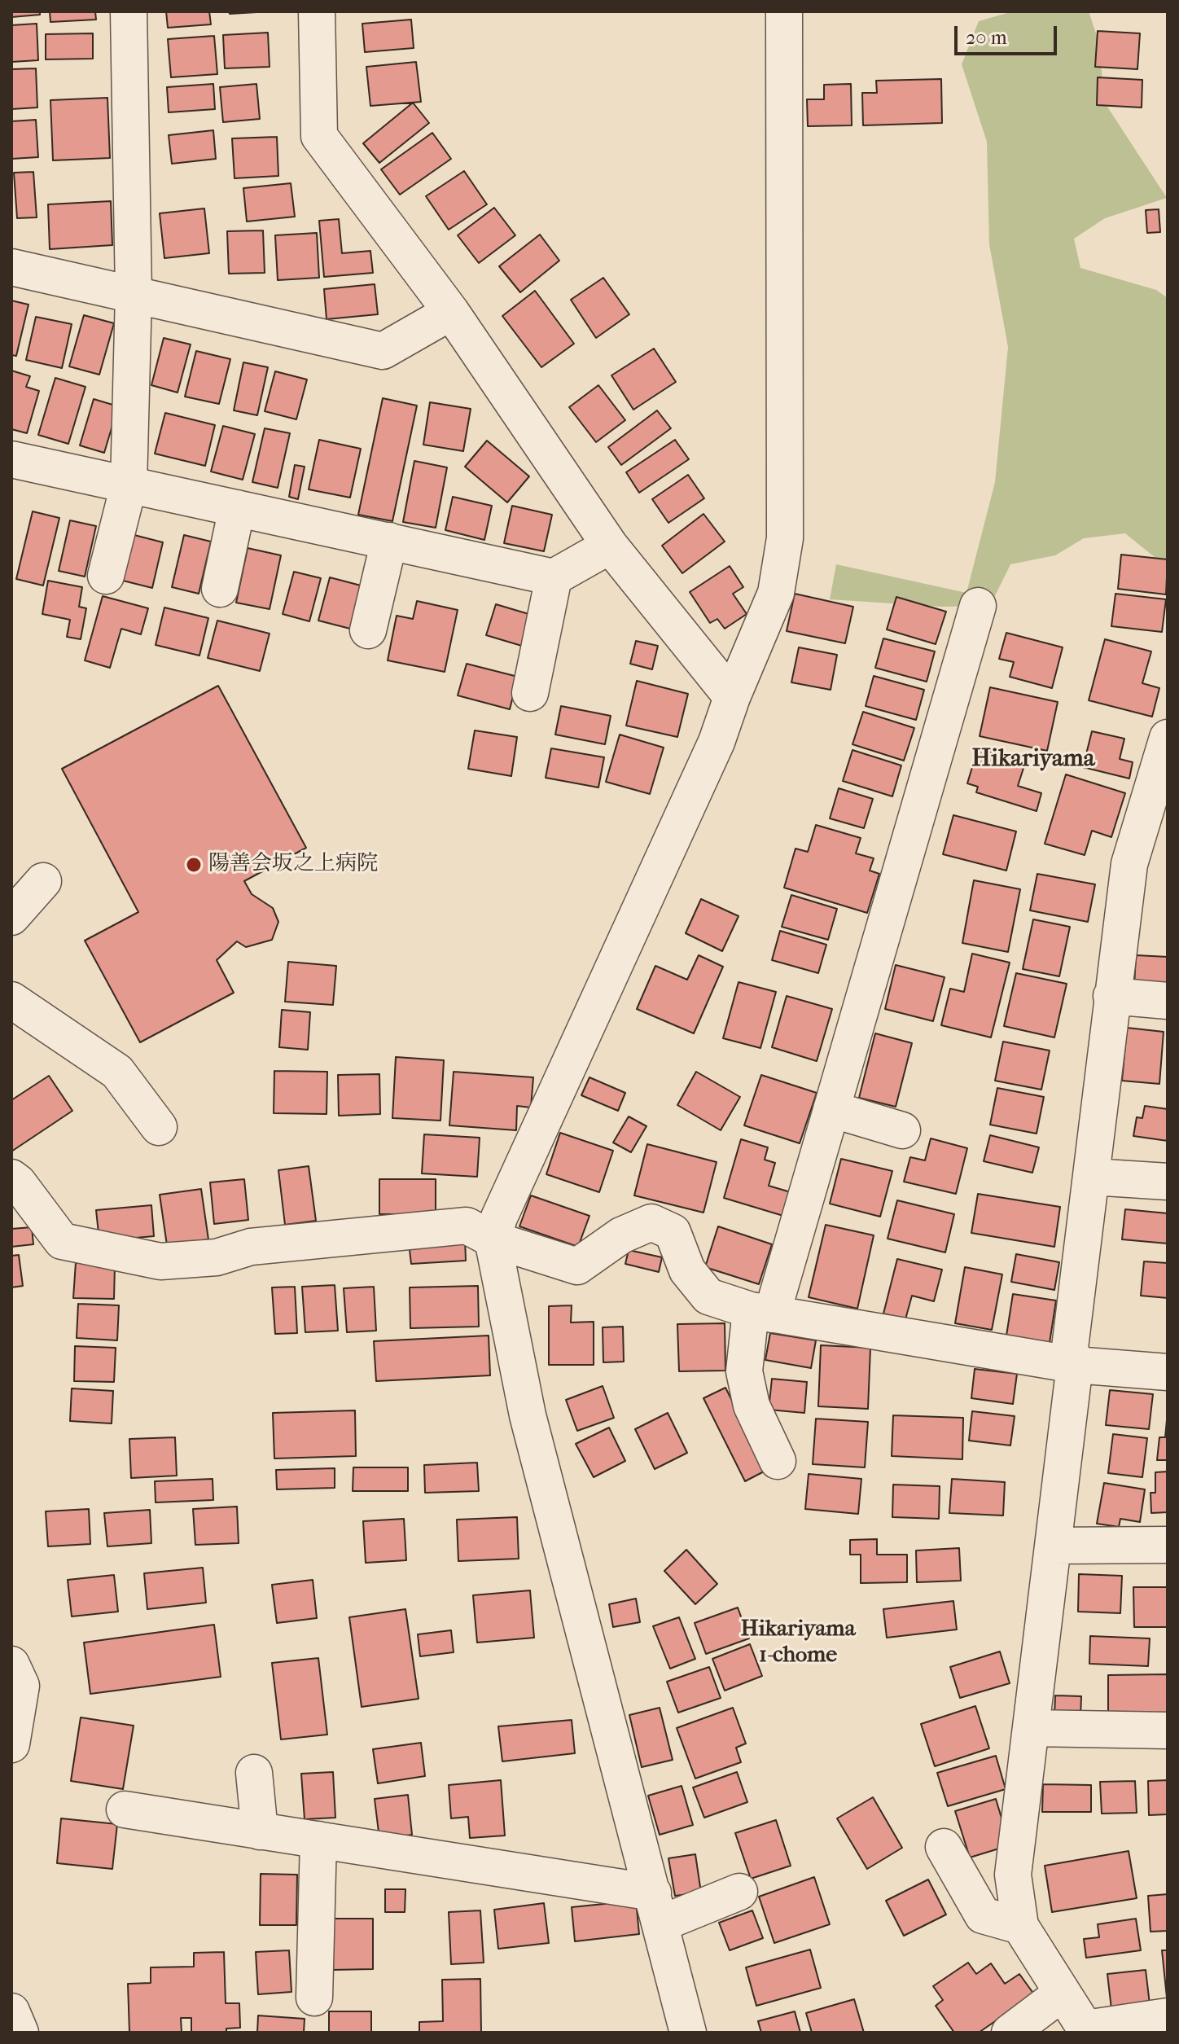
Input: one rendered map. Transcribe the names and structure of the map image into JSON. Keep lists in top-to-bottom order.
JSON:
{
  "districts": ["Hikariyama", "Hikariyama 1-chome"],
  "places": ["陽善会坂之上病院"],
  "scale_bar": "20 m"
}
